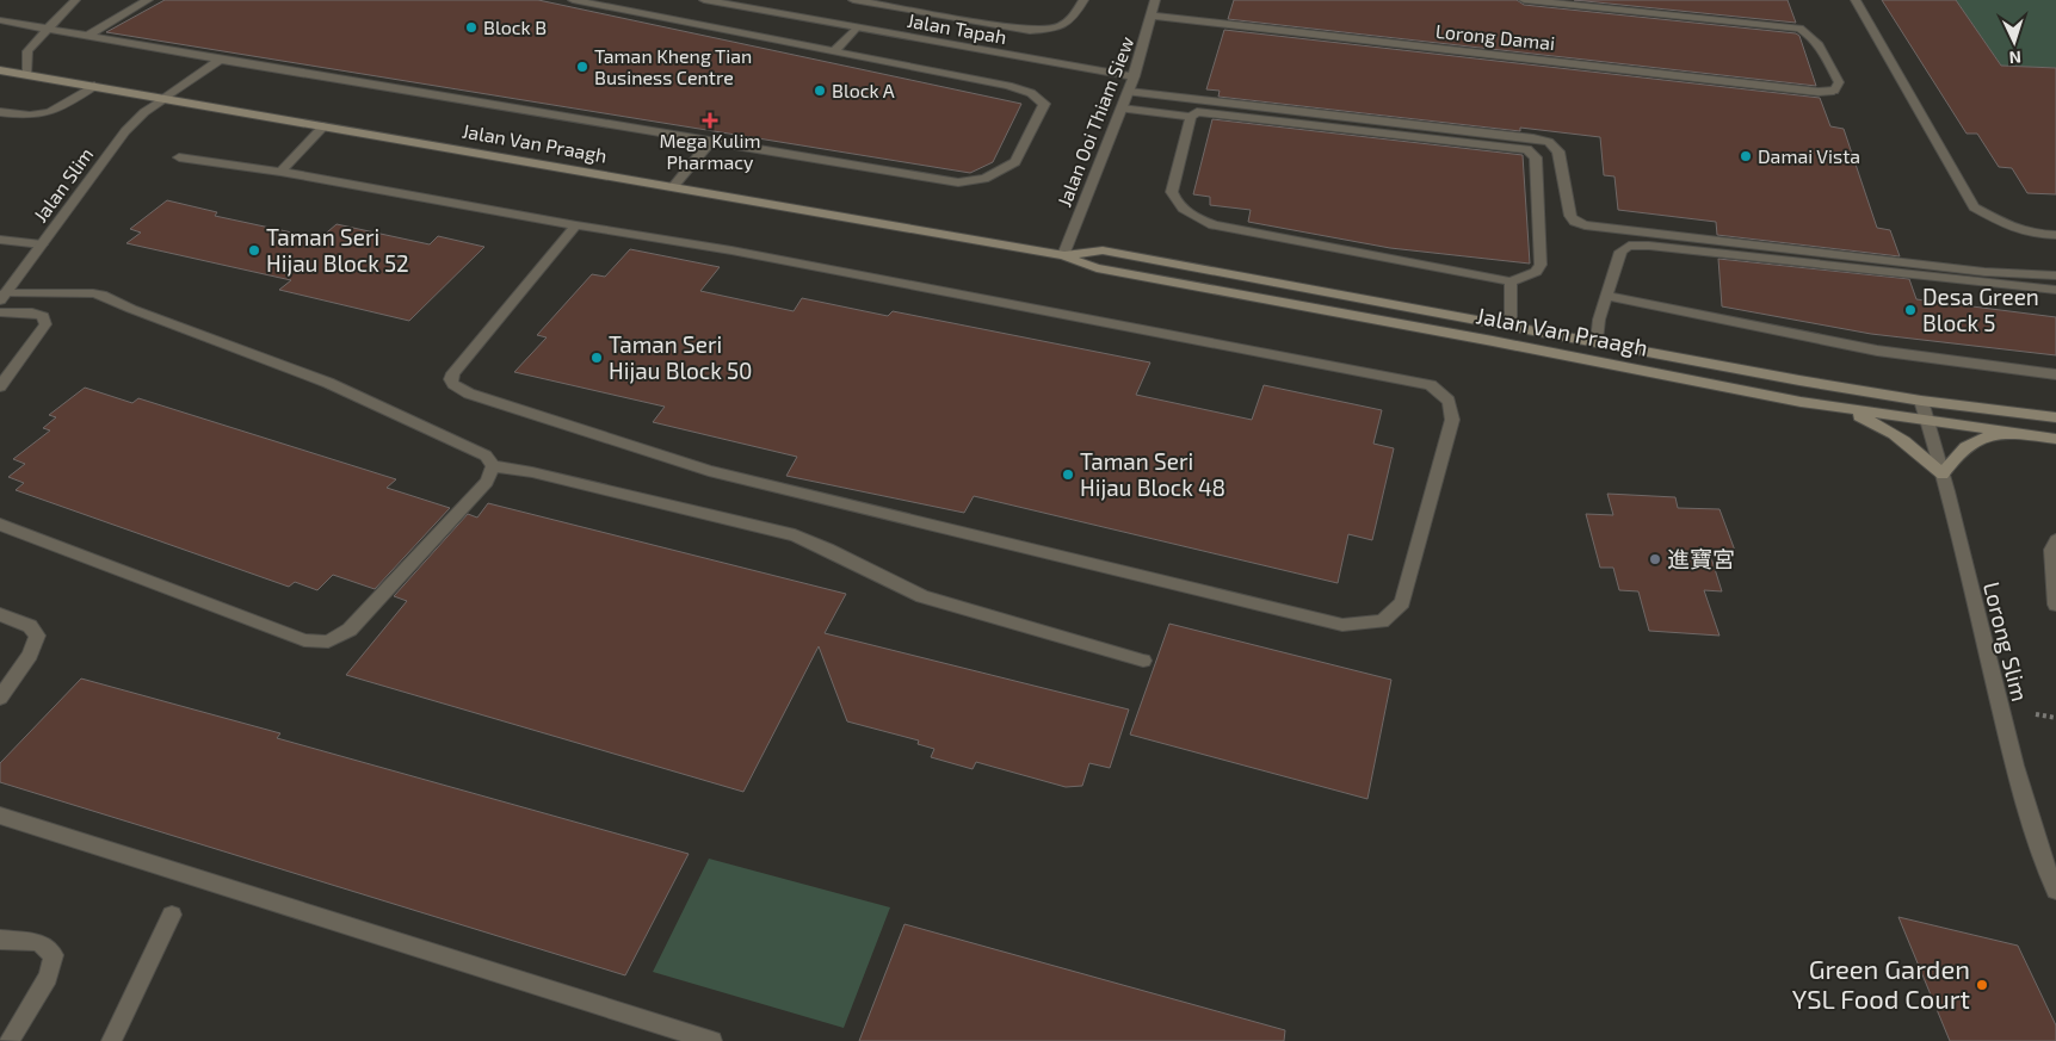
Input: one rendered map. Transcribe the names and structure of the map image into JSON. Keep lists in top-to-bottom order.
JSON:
{
  "streets": {
    "main road": ["Jalan Van Praagh"],
    "street": [
      "Jalan Tapah",
      "Lorong Damai",
      "Jalan Ooi Thiam Siew",
      "Jalan Slim",
      "Lorong Slim"
    ]
  },
  "crossings": [
    ["Jalan Tapah", "Jalan Ooi Thiam Siew"],
    ["Lorong Damai", "Jalan Ooi Thiam Siew"],
    ["Jalan Ooi Thiam Siew", "Jalan Van Praagh"],
    ["Jalan Van Praagh", "Jalan Slim"],
    ["Jalan Van Praagh", "Lorong Slim"]
  ],
  "places": {
    "other": [
      "Block B",
      "Taman Kheng Tian Business Centre",
      "Block A",
      "Damai Vista",
      "Taman Seri Hijau Block 52",
      "Desa Green Block 5",
      "Taman Seri Hijau Block 50",
      "Taman Seri Hijau Block 48",
      "進寶宮",
      "Green Garden YSL Food Court"
    ],
    "health": ["Mega Kulim Pharmacy"]
  },
  "north": "bottom"
}
